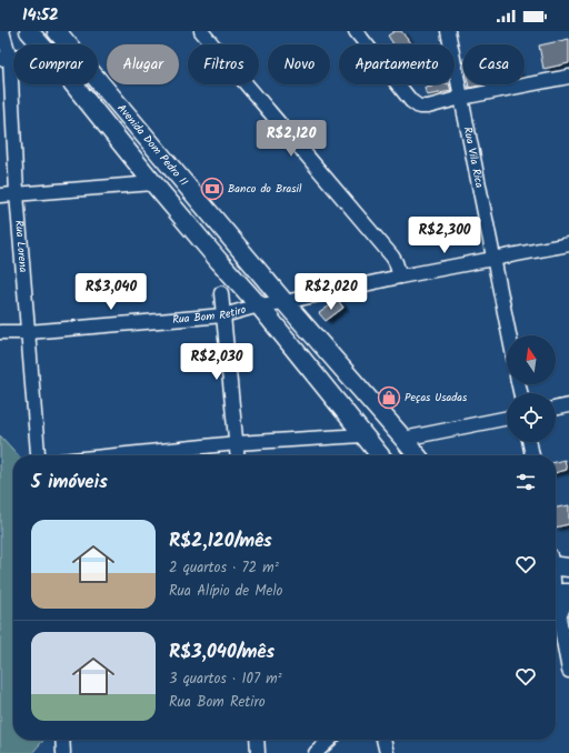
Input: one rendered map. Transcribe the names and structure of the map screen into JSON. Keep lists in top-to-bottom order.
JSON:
{
  "streets": {
    "main road": ["Avenida Dom Pedro II"],
    "street": ["Rua Vila Rica", "Rua Lorena", "Rua Bom Retiro"]
  },
  "crossings": [
    ["Avenida Dom Pedro II", "Rua Bom Retiro"],
    ["Rua Vila Rica", "Rua Bom Retiro"],
    ["Rua Lorena", "Rua Bom Retiro"]
  ],
  "places": {
    "bank": ["Banco do Brasil"],
    "shop": ["Peças Usadas"]
  },
  "north": "top",
  "page": {
    "status": "14:52",
    "chip": [
      "Comprar",
      "Alugar",
      "Filtros",
      "Novo",
      "Apartamento",
      "Casa"
    ],
    "price": [
      "R$2,120",
      "R$2,300",
      "R$3,040",
      "R$2,020",
      "R$2,030"
    ],
    "heading": "5 imóveis",
    "list": [
      {
        "name": "R$2,120/mês",
        "note": "2 quartos · 72 m² · Rua Alípio de Melo"
      },
      {
        "name": "R$3,040/mês",
        "note": "3 quartos · 107 m² · Rua Bom Retiro"
      }
    ]
  }
}
